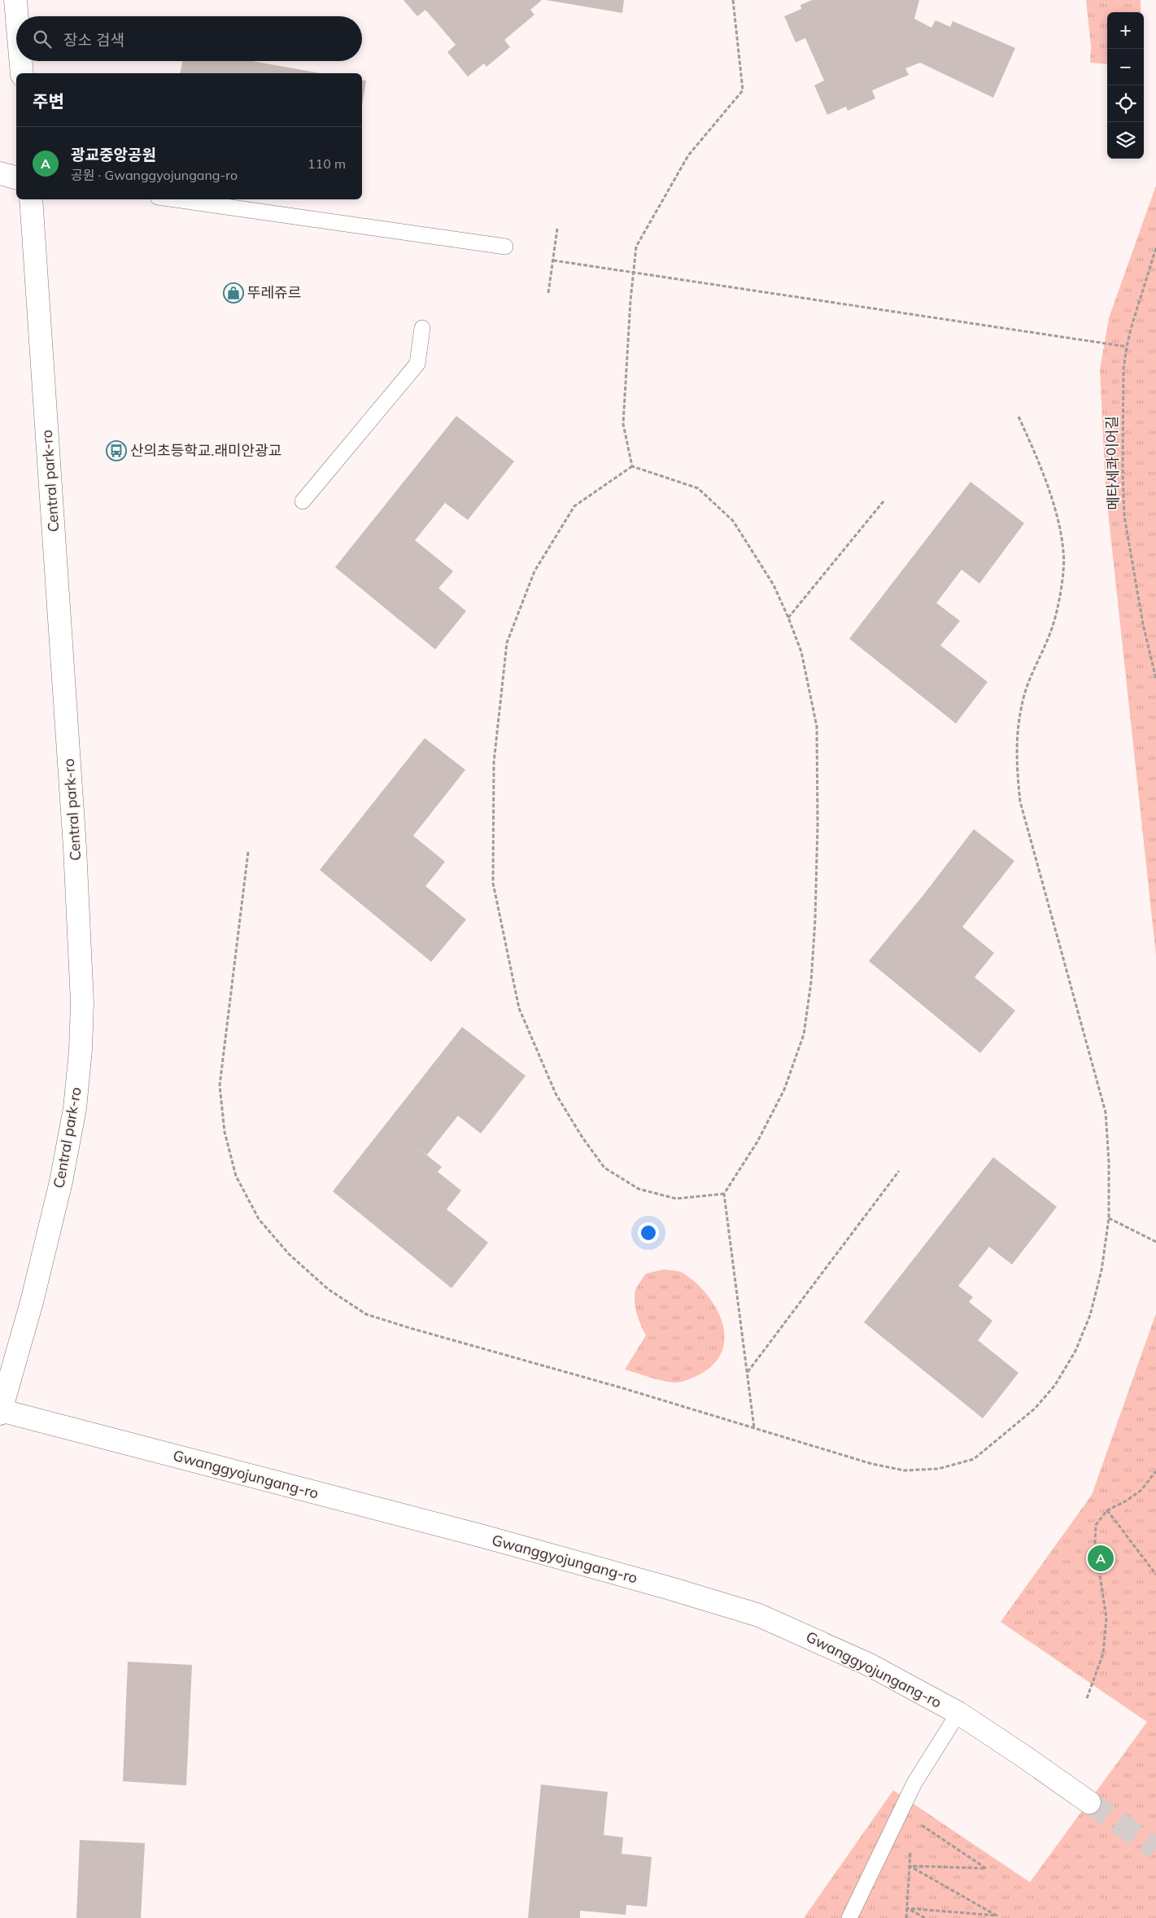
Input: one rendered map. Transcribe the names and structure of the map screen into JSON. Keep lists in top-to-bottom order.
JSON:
{
  "streets": {
    "street": ["Central park-ro", "Gwanggyojungang-ro"],
    "path": ["메타세콰이어길"]
  },
  "crossings": [
    ["Central park-ro", "Gwanggyojungang-ro"]
  ],
  "places": {
    "shop": ["뚜레쥬르"],
    "bus stop": ["산의초등학교.래미안광교"]
  },
  "page": {
    "map_buttons": ["+", "−"],
    "search": "장소 검색",
    "heading": "주변",
    "list": [
      {
        "mark": "A",
        "name": "광교중앙공원",
        "note": "공원 · Gwanggyojungang-ro",
        "value": "110 m"
      }
    ],
    "pins": "A"
  }
}
